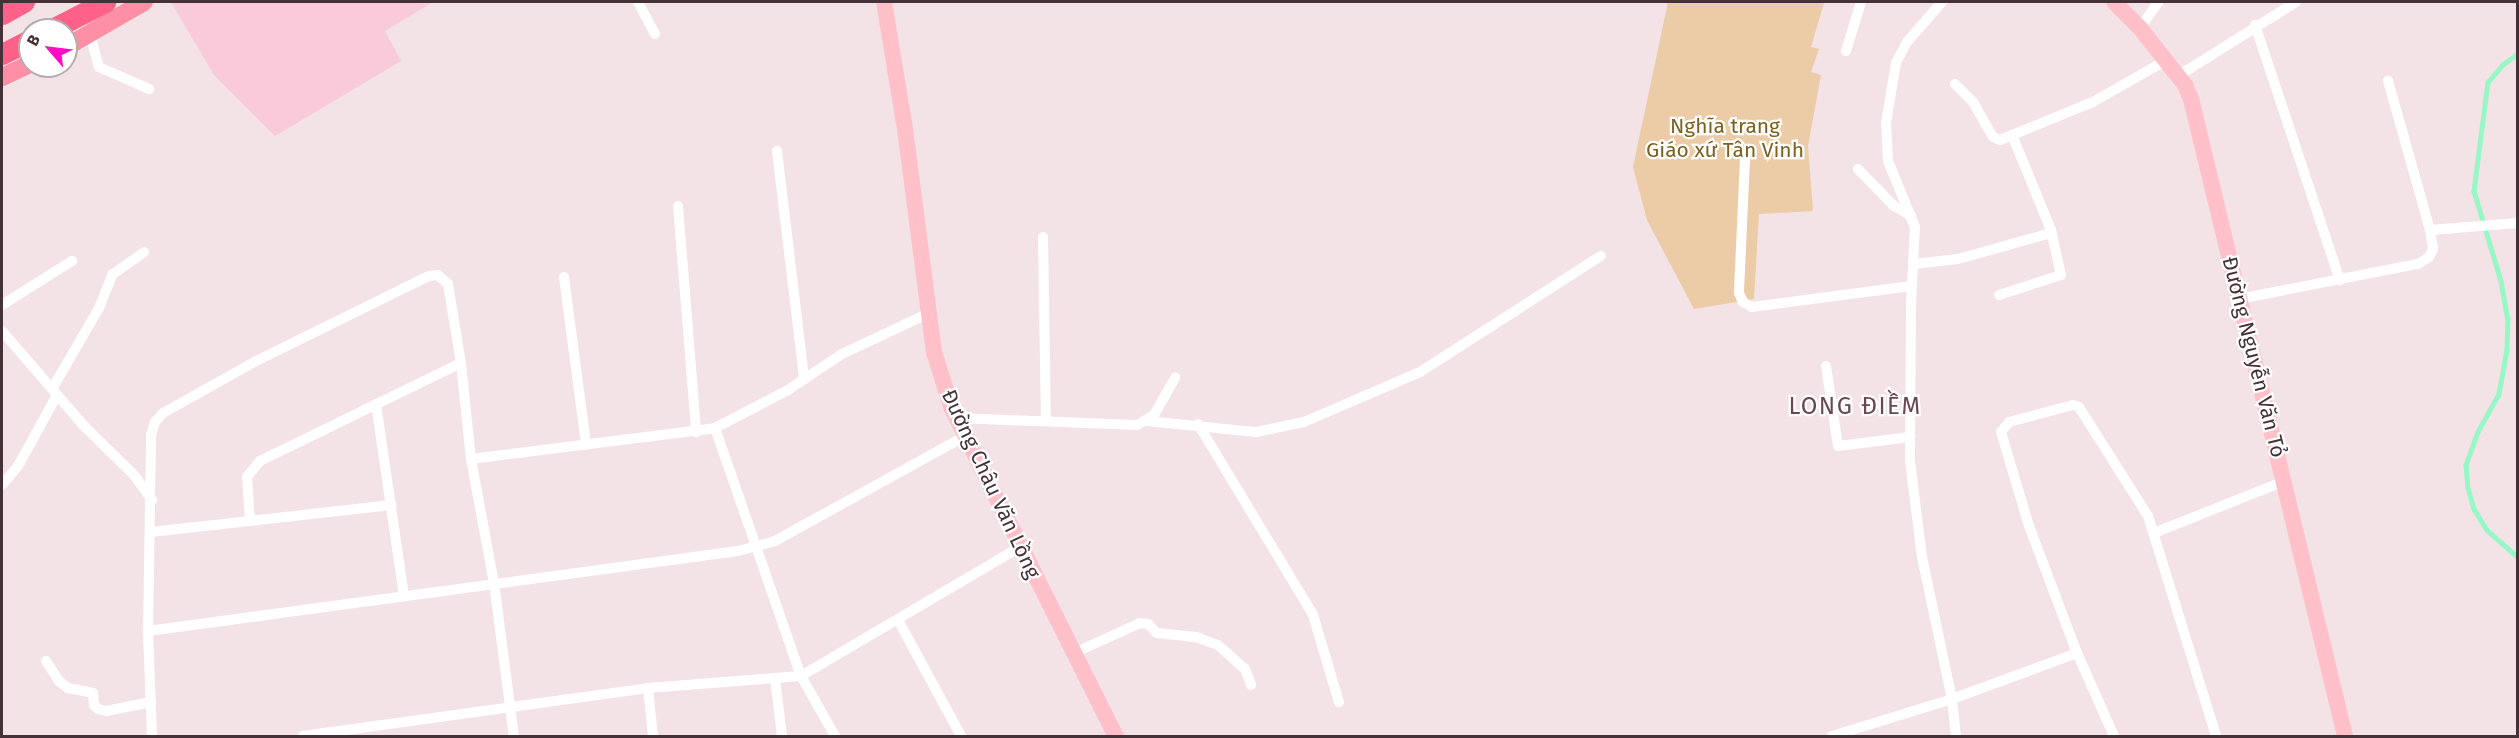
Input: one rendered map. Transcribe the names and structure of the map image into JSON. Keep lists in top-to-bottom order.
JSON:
{
  "streets": {
    "street": ["Đường Nguyễn Văn Tỏ", "Đường Châu Văn Lồng"]
  },
  "districts": ["LONG ĐIỀM"],
  "parks": ["Nghĩa trang Giáo xứ Tân Vinh"],
  "north": "top left"
}
